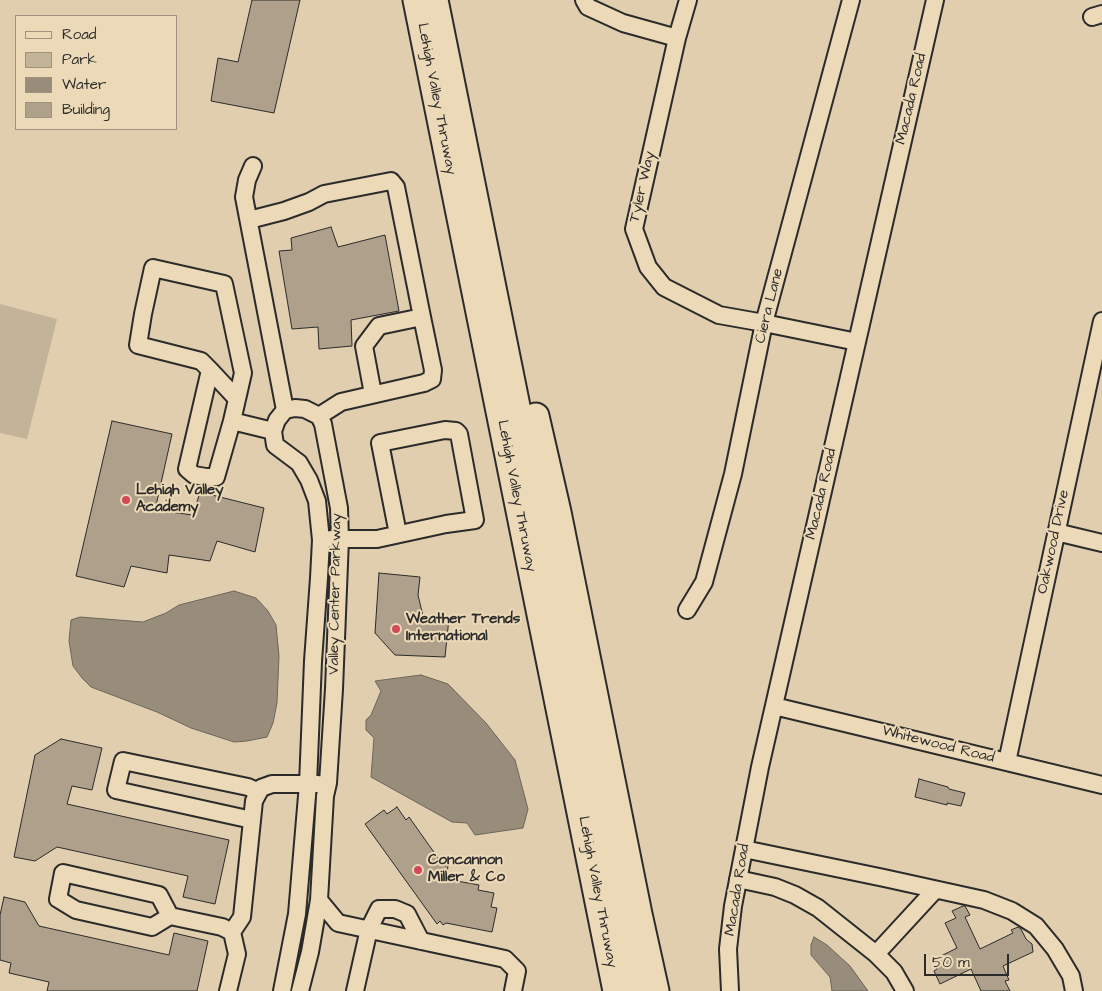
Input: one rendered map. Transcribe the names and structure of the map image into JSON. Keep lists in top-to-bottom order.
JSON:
{
  "streets": {
    "highway": ["Lehigh Valley Thruway"],
    "street": [
      "Macada Road",
      "Tyler Way",
      "Ciera Lane",
      "Oakwood Drive",
      "Valley Center Parkway",
      "Whitewood Road"
    ]
  },
  "crossings": [
    ["Macada Road", "Tyler Way"],
    ["Macada Road", "Whitewood Road"],
    ["Tyler Way", "Ciera Lane"],
    ["Oakwood Drive", "Whitewood Road"]
  ],
  "places": ["Lehigh Valley Academy", "Weather Trends International", "Concannon Miller & Co"],
  "legend": [
    "Road",
    "Park",
    "Water",
    "Building"
  ],
  "scale_bar": "50 m"
}
